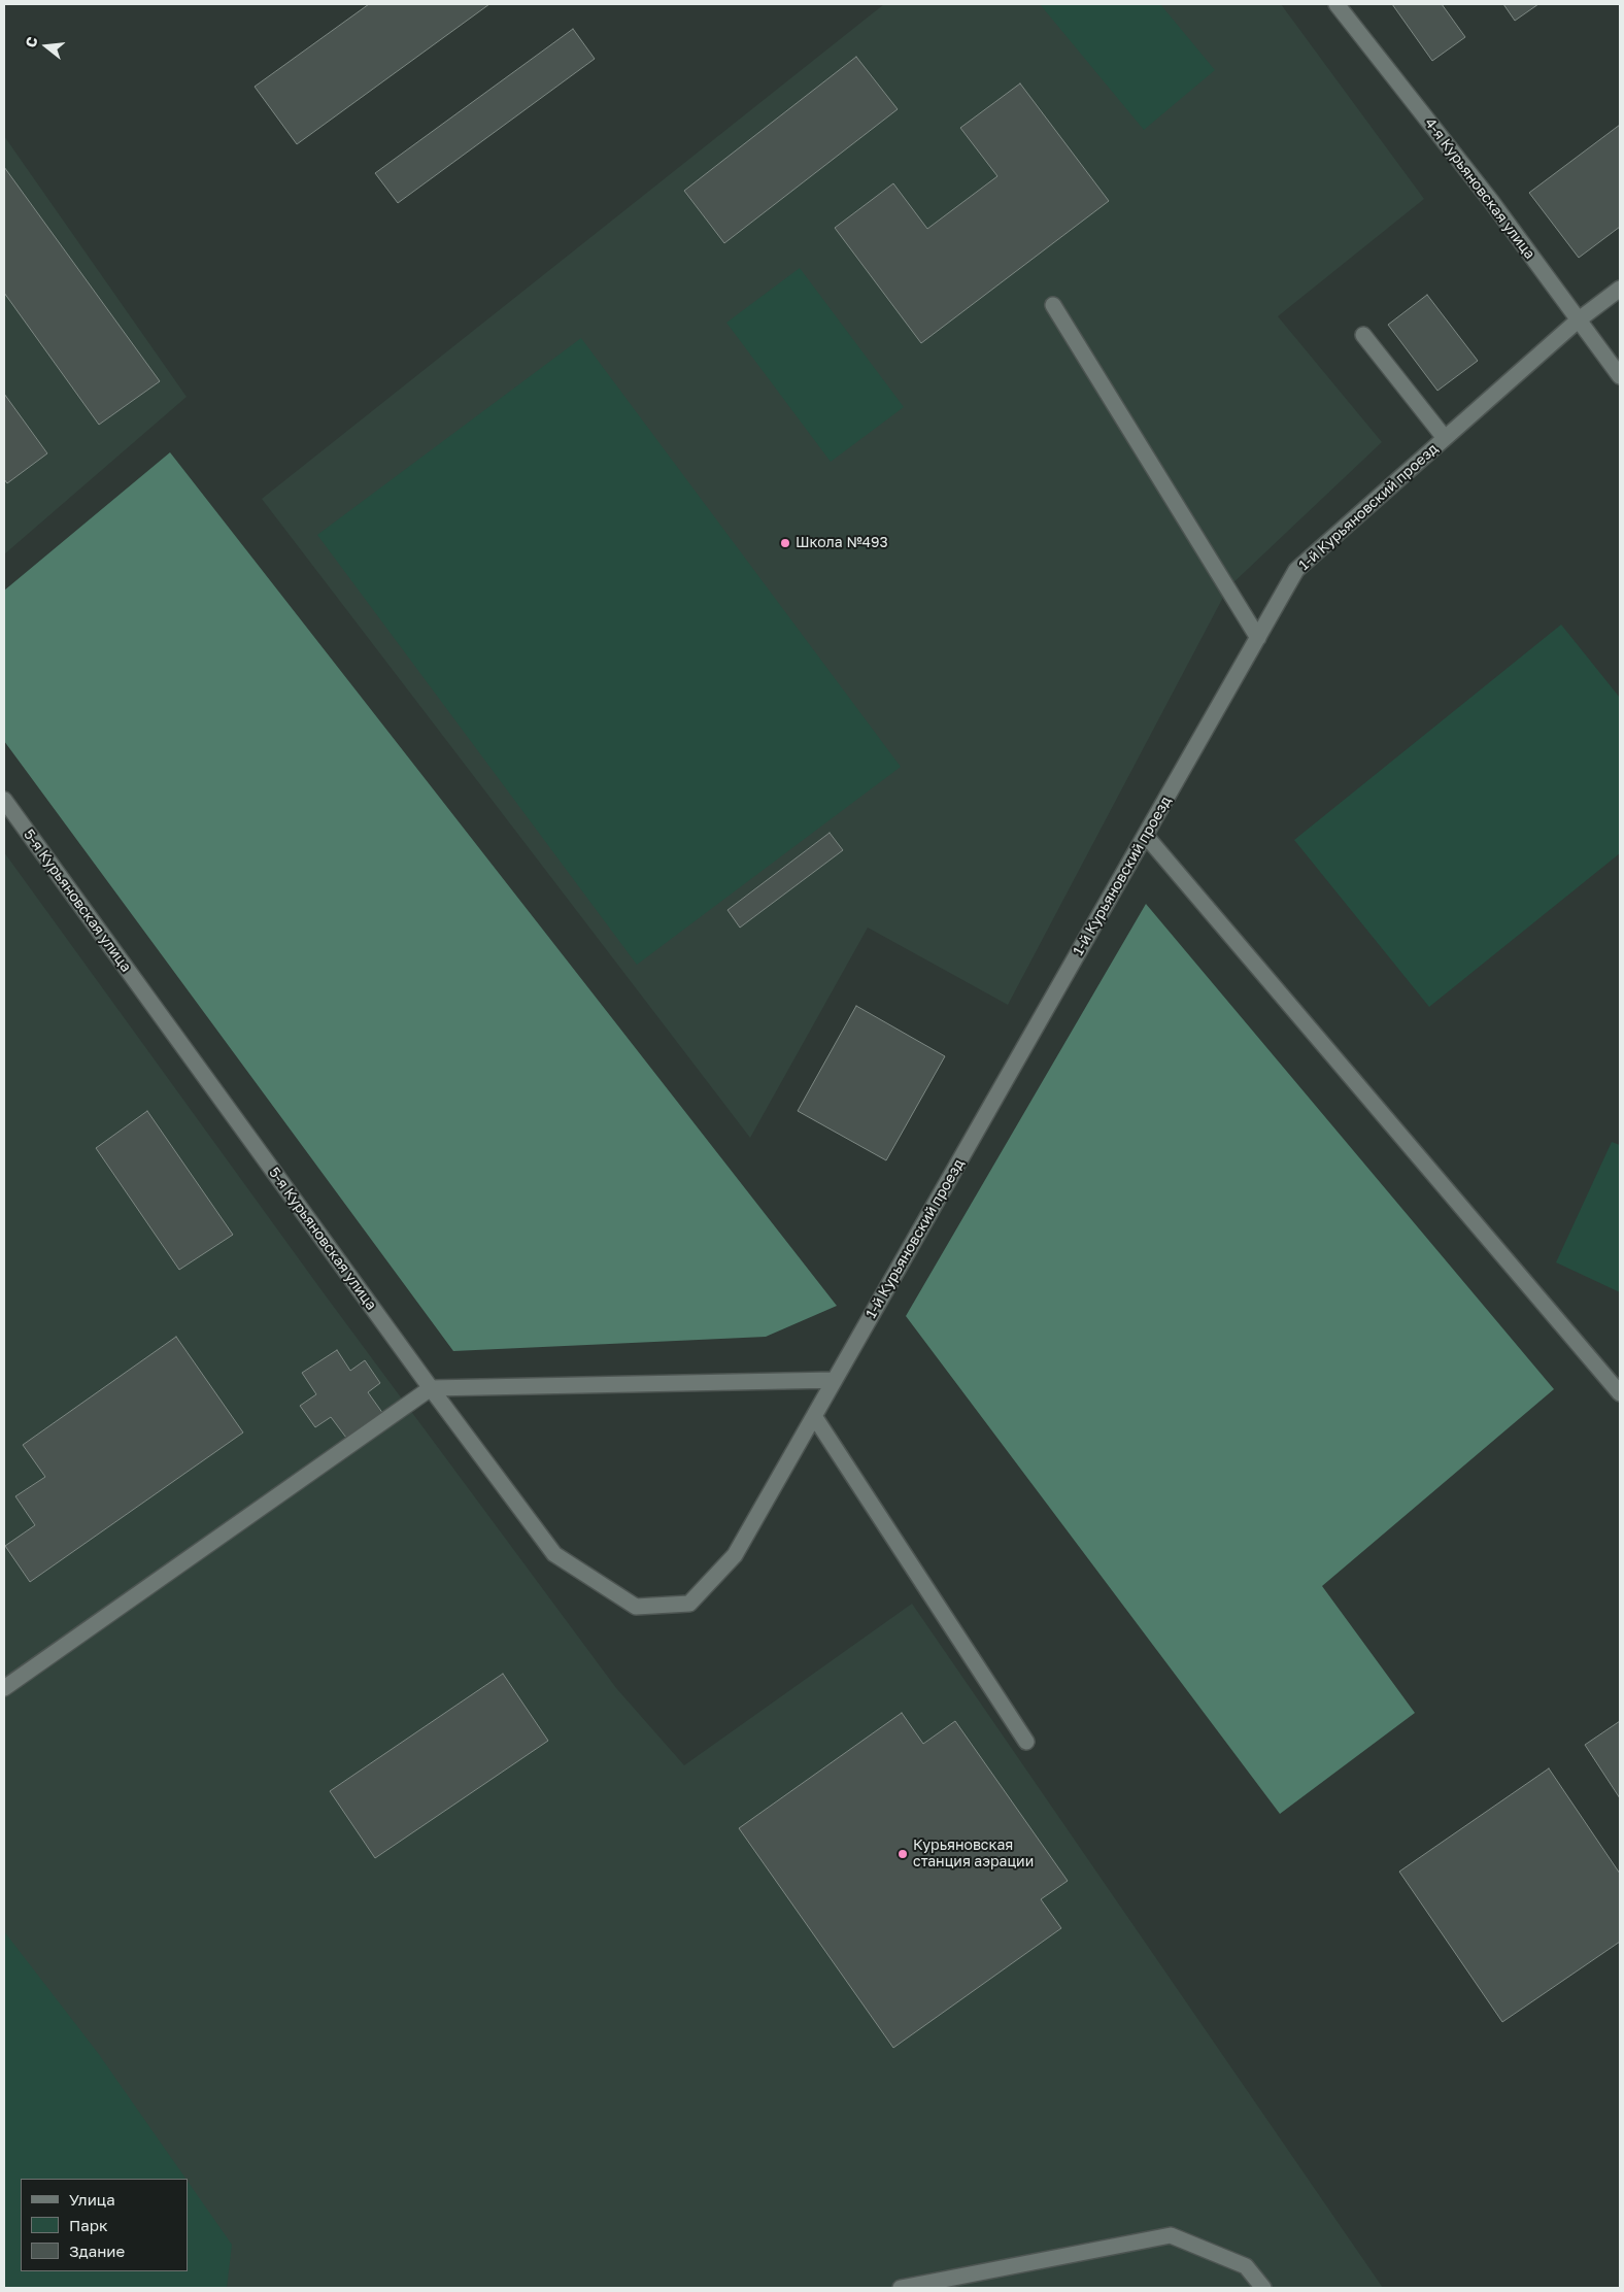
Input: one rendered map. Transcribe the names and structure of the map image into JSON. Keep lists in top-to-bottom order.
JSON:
{
  "streets": {
    "street": ["4-я Курьяновская улица", "1-й Курьяновский проезд", "5-я Курьяновская улица"]
  },
  "crossings": [
    ["4-я Курьяновская улица", "1-й Курьяновский проезд"],
    ["1-й Курьяновский проезд", "5-я Курьяновская улица"]
  ],
  "places": ["Школа №493", "Курьяновская станция аэрации"],
  "legend": ["Улица", "Парк", "Здание"],
  "north": "left"
}
